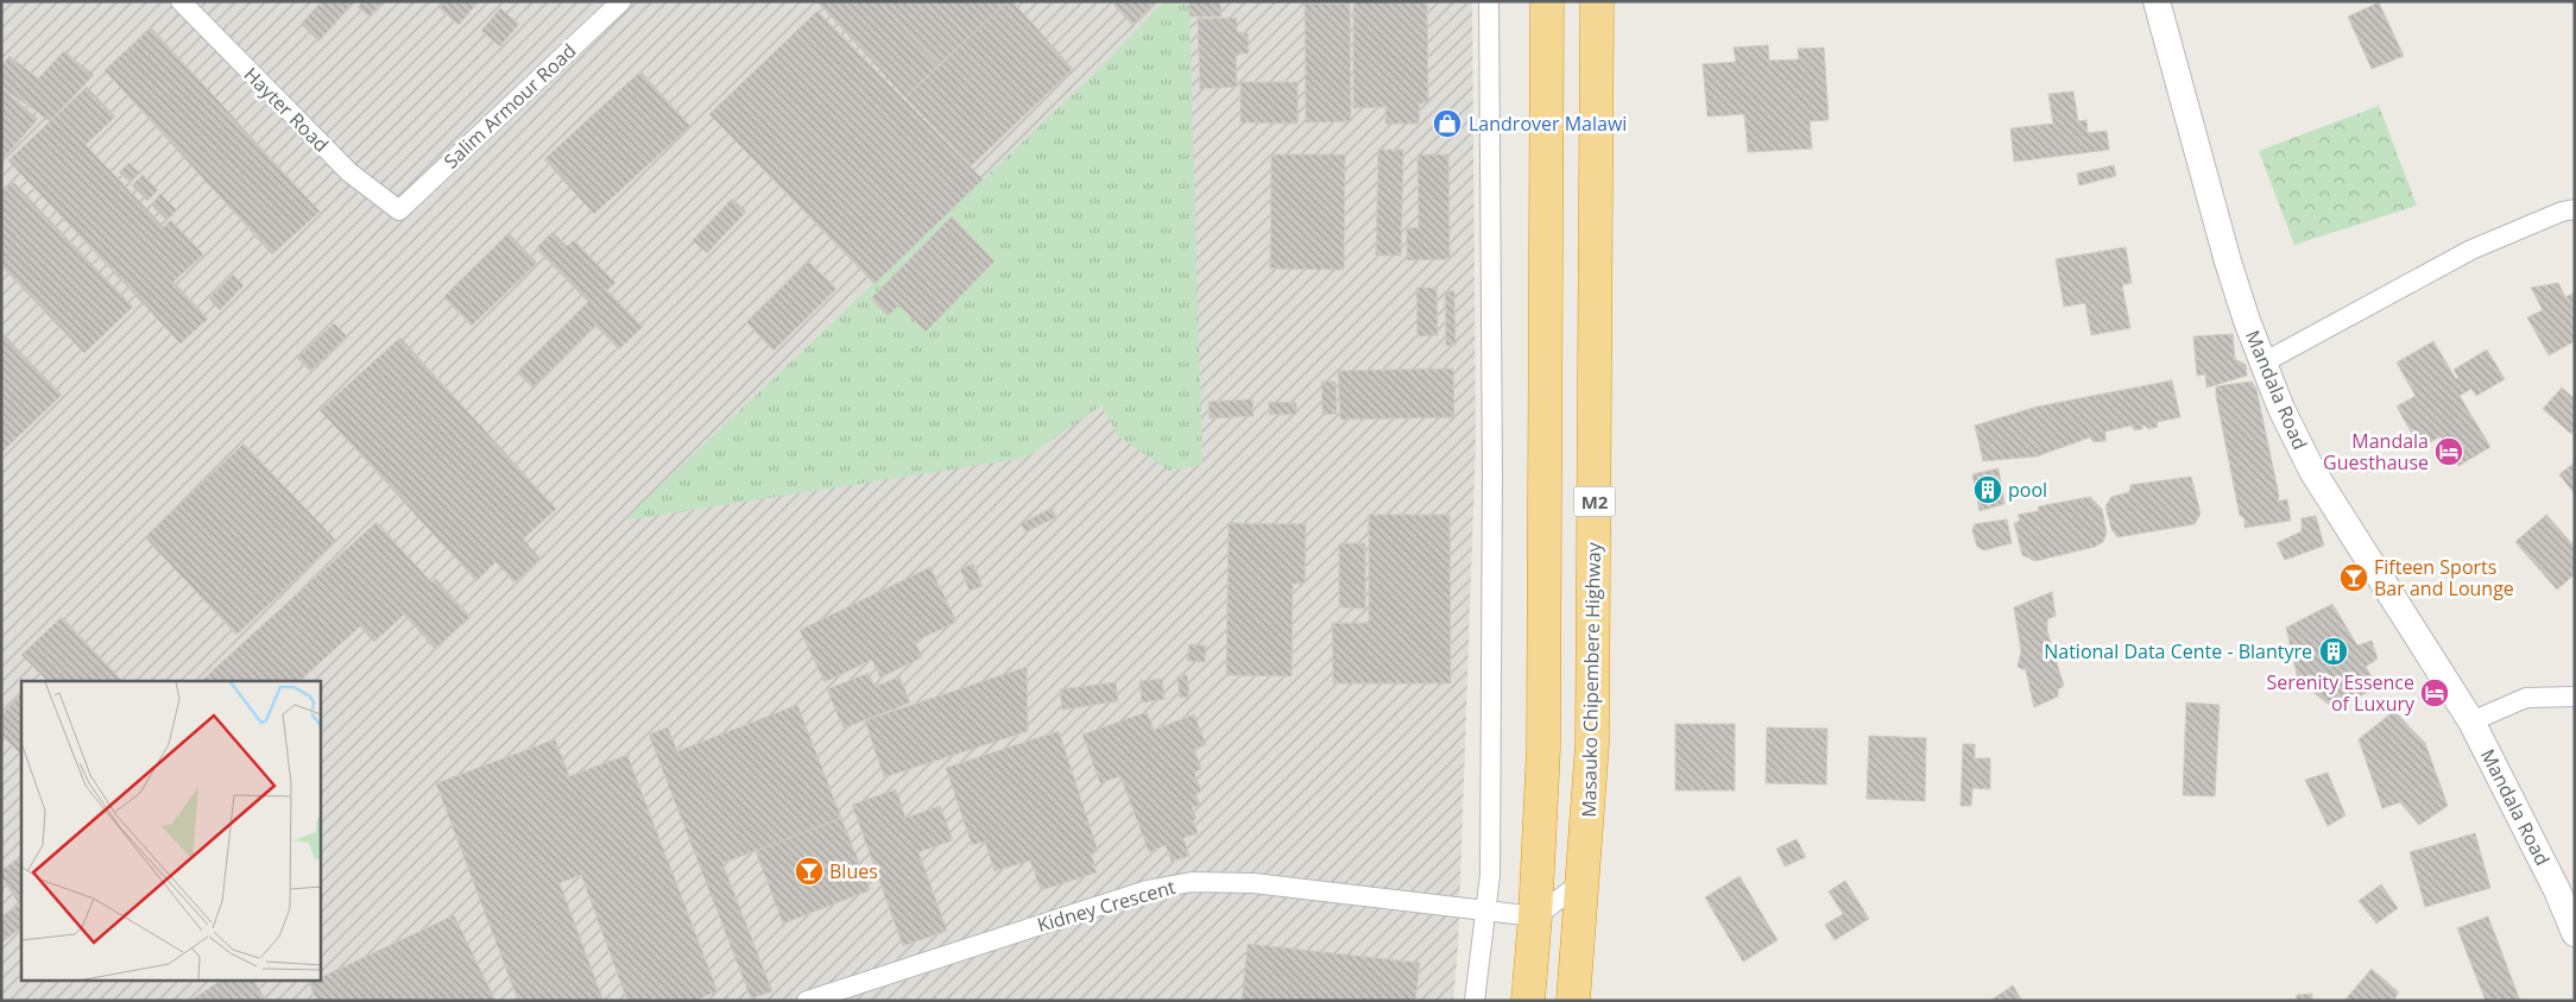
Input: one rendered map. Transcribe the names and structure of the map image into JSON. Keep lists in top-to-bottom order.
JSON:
{
  "streets": {
    "highway": ["M2", "Masauko Chipembere Highway"],
    "street": [
      "Salim Armour Road",
      "Hayter Road",
      "Mandala Road",
      "Kidney Crescent"
    ]
  },
  "crossings": [
    ["Salim Armour Road", "Hayter Road"],
    ["M2", "Kidney Crescent"]
  ],
  "places": {
    "shop": ["Landrover Malawi"],
    "hotel": ["Mandala Guesthause", "Serenity Essence of Luxury"],
    "building": ["pool", "National Data Cente - Blantyre"],
    "bar": ["Fifteen Sports Bar and Lounge", "Blues"]
  }
}
